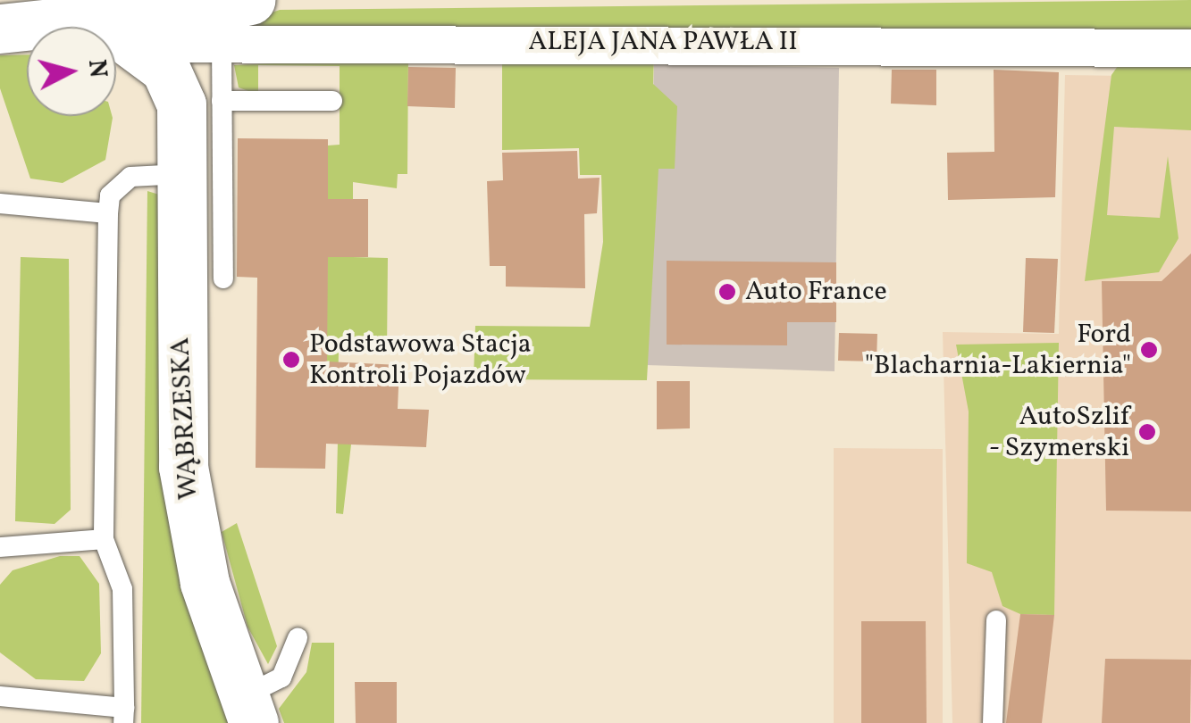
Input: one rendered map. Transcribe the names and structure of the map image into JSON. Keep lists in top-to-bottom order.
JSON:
{
  "streets": {
    "street": ["ALEJA JANA PAWŁA II", "WĄBRZESKA"]
  },
  "crossings": [
    ["ALEJA JANA PAWŁA II", "WĄBRZESKA"]
  ],
  "places": [
    "Auto France",
    "Ford \"Blacharnia-Lakiernia\"",
    "Podstawowa Stacja Kontroli Pojazdów",
    "AutoSzlif - Szymerski"
  ],
  "north": "right"
}
